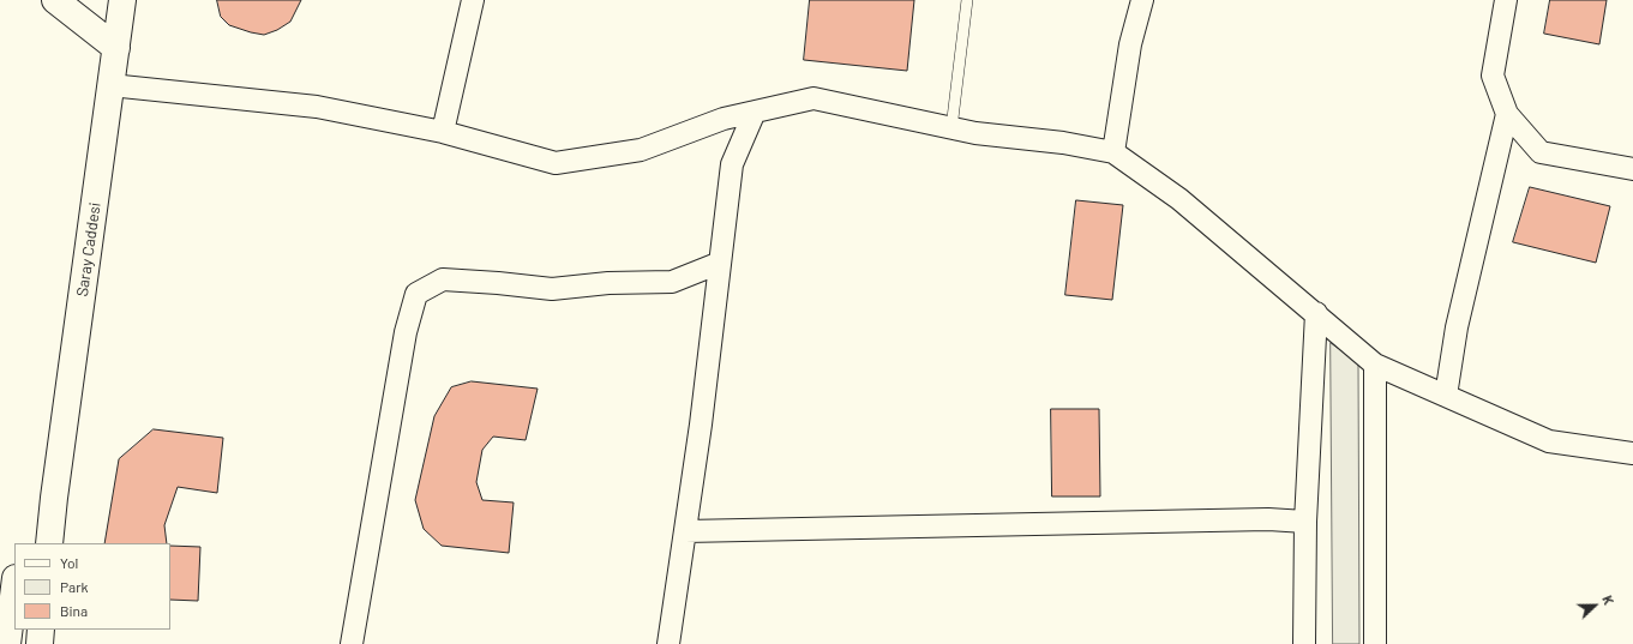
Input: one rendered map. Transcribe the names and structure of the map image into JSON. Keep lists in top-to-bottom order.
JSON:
{
  "streets": {
    "street": ["Saray Caddesi"]
  },
  "legend": ["Yol", "Park", "Bina"],
  "north": "right"
}
